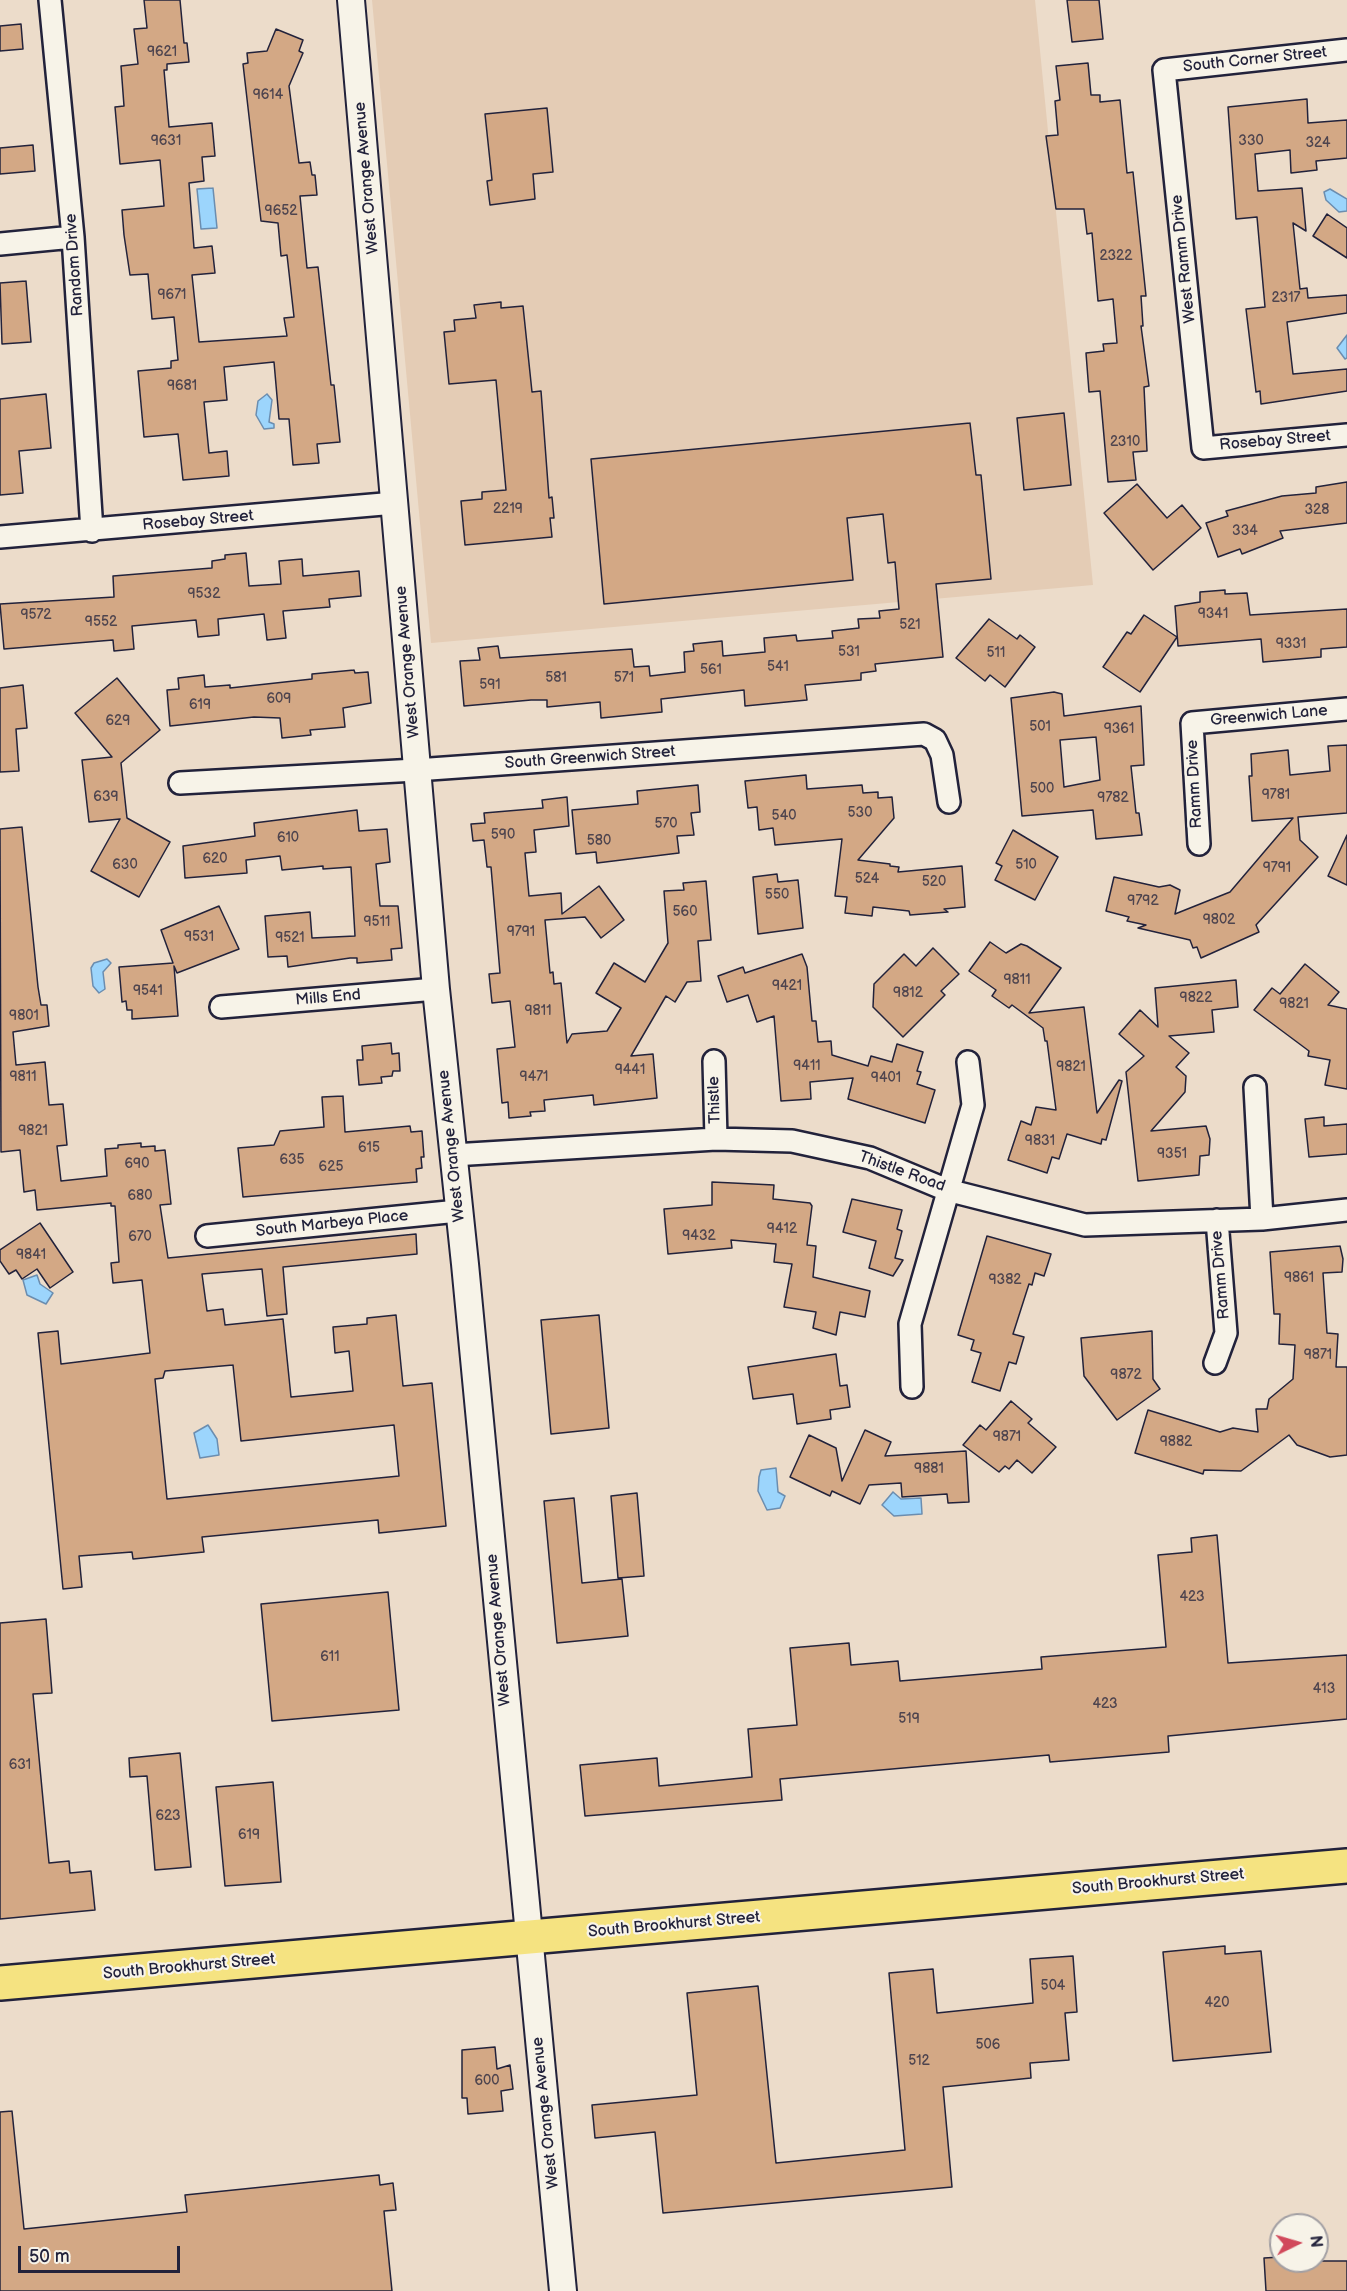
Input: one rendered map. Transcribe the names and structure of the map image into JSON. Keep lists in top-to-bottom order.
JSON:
{
  "streets": {
    "main road": ["South Brookhurst Street"],
    "street": [
      "South Corner Street",
      "West Orange Avenue",
      "West Ramm Drive",
      "Random Drive",
      "Rosebay Street",
      "Greenwich Lane",
      "South Greenwich Street",
      "Ramm Drive",
      "Mills End",
      "Thistle",
      "Thistle Road",
      "South Marbeya Place"
    ]
  },
  "crossings": [
    ["South Corner Street", "West Ramm Drive"],
    ["West Orange Avenue", "Rosebay Street"],
    ["West Orange Avenue", "South Greenwich Street"],
    ["West Orange Avenue", "Mills End"],
    ["West Orange Avenue", "Thistle Road"],
    ["West Orange Avenue", "South Marbeya Place"],
    ["West Orange Avenue", "South Brookhurst Street"],
    ["West Ramm Drive", "Rosebay Street"],
    ["Random Drive", "Rosebay Street"],
    ["Greenwich Lane", "Ramm Drive"],
    ["Ramm Drive", "Thistle Road"],
    ["Thistle", "Thistle Road"]
  ],
  "house_numbers": [
    "9621",
    "9614",
    "9631",
    "330",
    "324",
    "9652",
    "2322",
    "9671",
    "2317",
    "9681",
    "2310",
    "2219",
    "328",
    "334",
    "9532",
    "9341",
    "9572",
    "9552",
    "521",
    "9331",
    "531",
    "511",
    "541",
    "561",
    "581",
    "571",
    "591",
    "609",
    "619",
    "629",
    "501",
    "9361",
    "500",
    "9781",
    "639",
    "9782",
    "530",
    "540",
    "570",
    "590",
    "610",
    "580",
    "620",
    "630",
    "510",
    "9791",
    "524",
    "520",
    "550",
    "9792",
    "560",
    "9802",
    "9511",
    "9791",
    "9531",
    "9521",
    "9811",
    "9421",
    "9541",
    "9812",
    "9822",
    "9821",
    "9811",
    "9801",
    "9411",
    "9821",
    "9441",
    "9811",
    "9471",
    "9401",
    "9821",
    "9831",
    "615",
    "9351",
    "635",
    "690",
    "625",
    "680",
    "9412",
    "9432",
    "670",
    "9841",
    "9861",
    "9382",
    "9871",
    "9872",
    "9871",
    "9882",
    "9881",
    "423",
    "611",
    "413",
    "423",
    "519",
    "631",
    "623",
    "619",
    "504",
    "420",
    "506",
    "512",
    "600"
  ],
  "scale_bar": "50 m",
  "north": "right"
}
